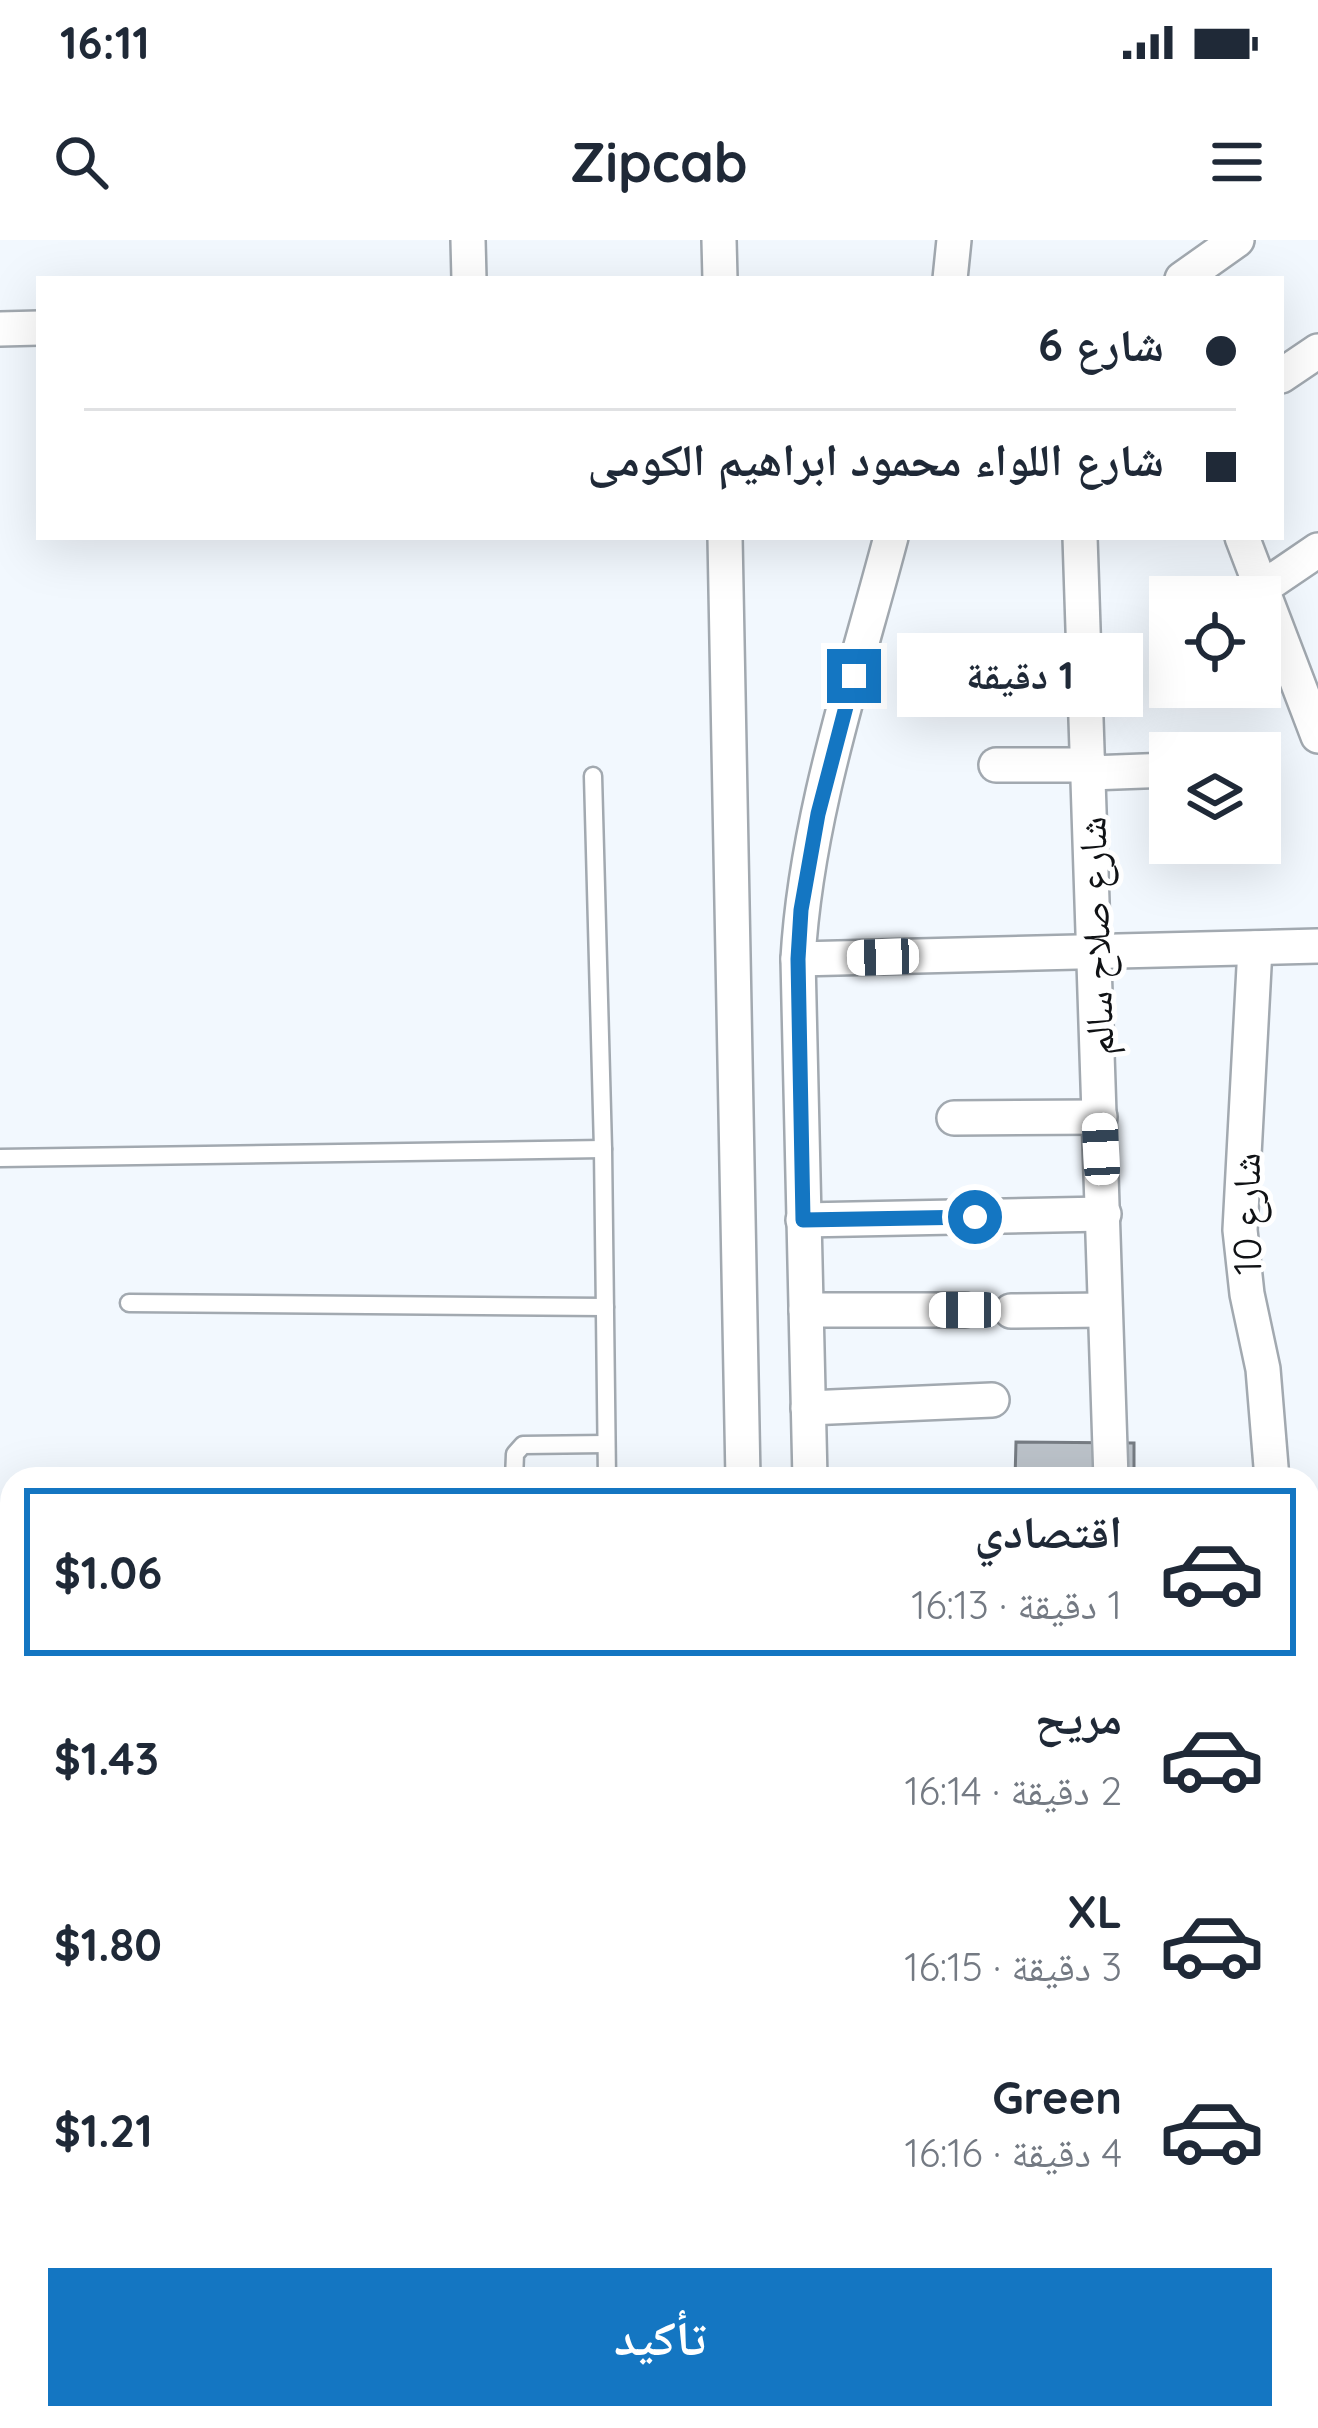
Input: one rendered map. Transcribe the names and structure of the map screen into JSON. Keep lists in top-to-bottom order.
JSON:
{
  "streets": {
    "street": ["شارع صلاح سالم", "شارع 10"]
  },
  "page": {
    "status": "16:11",
    "header": "Zipcab",
    "banner": ["شارع 6", "شارع اللواء محمود ابراهيم الكومى"],
    "bubble": "1 دقيقة",
    "list": [
      {
        "name": "اقتصادي",
        "note": "1 دقيقة · 16:13",
        "value": "$1.06"
      },
      {
        "name": "مريح",
        "note": "2 دقيقة · 16:14",
        "value": "$1.43"
      },
      {
        "name": "XL",
        "note": "3 دقيقة · 16:15",
        "value": "$1.80"
      },
      {
        "name": "Green",
        "note": "4 دقيقة · 16:16",
        "value": "$1.21"
      }
    ],
    "buttons": "تأكيد"
  }
}
